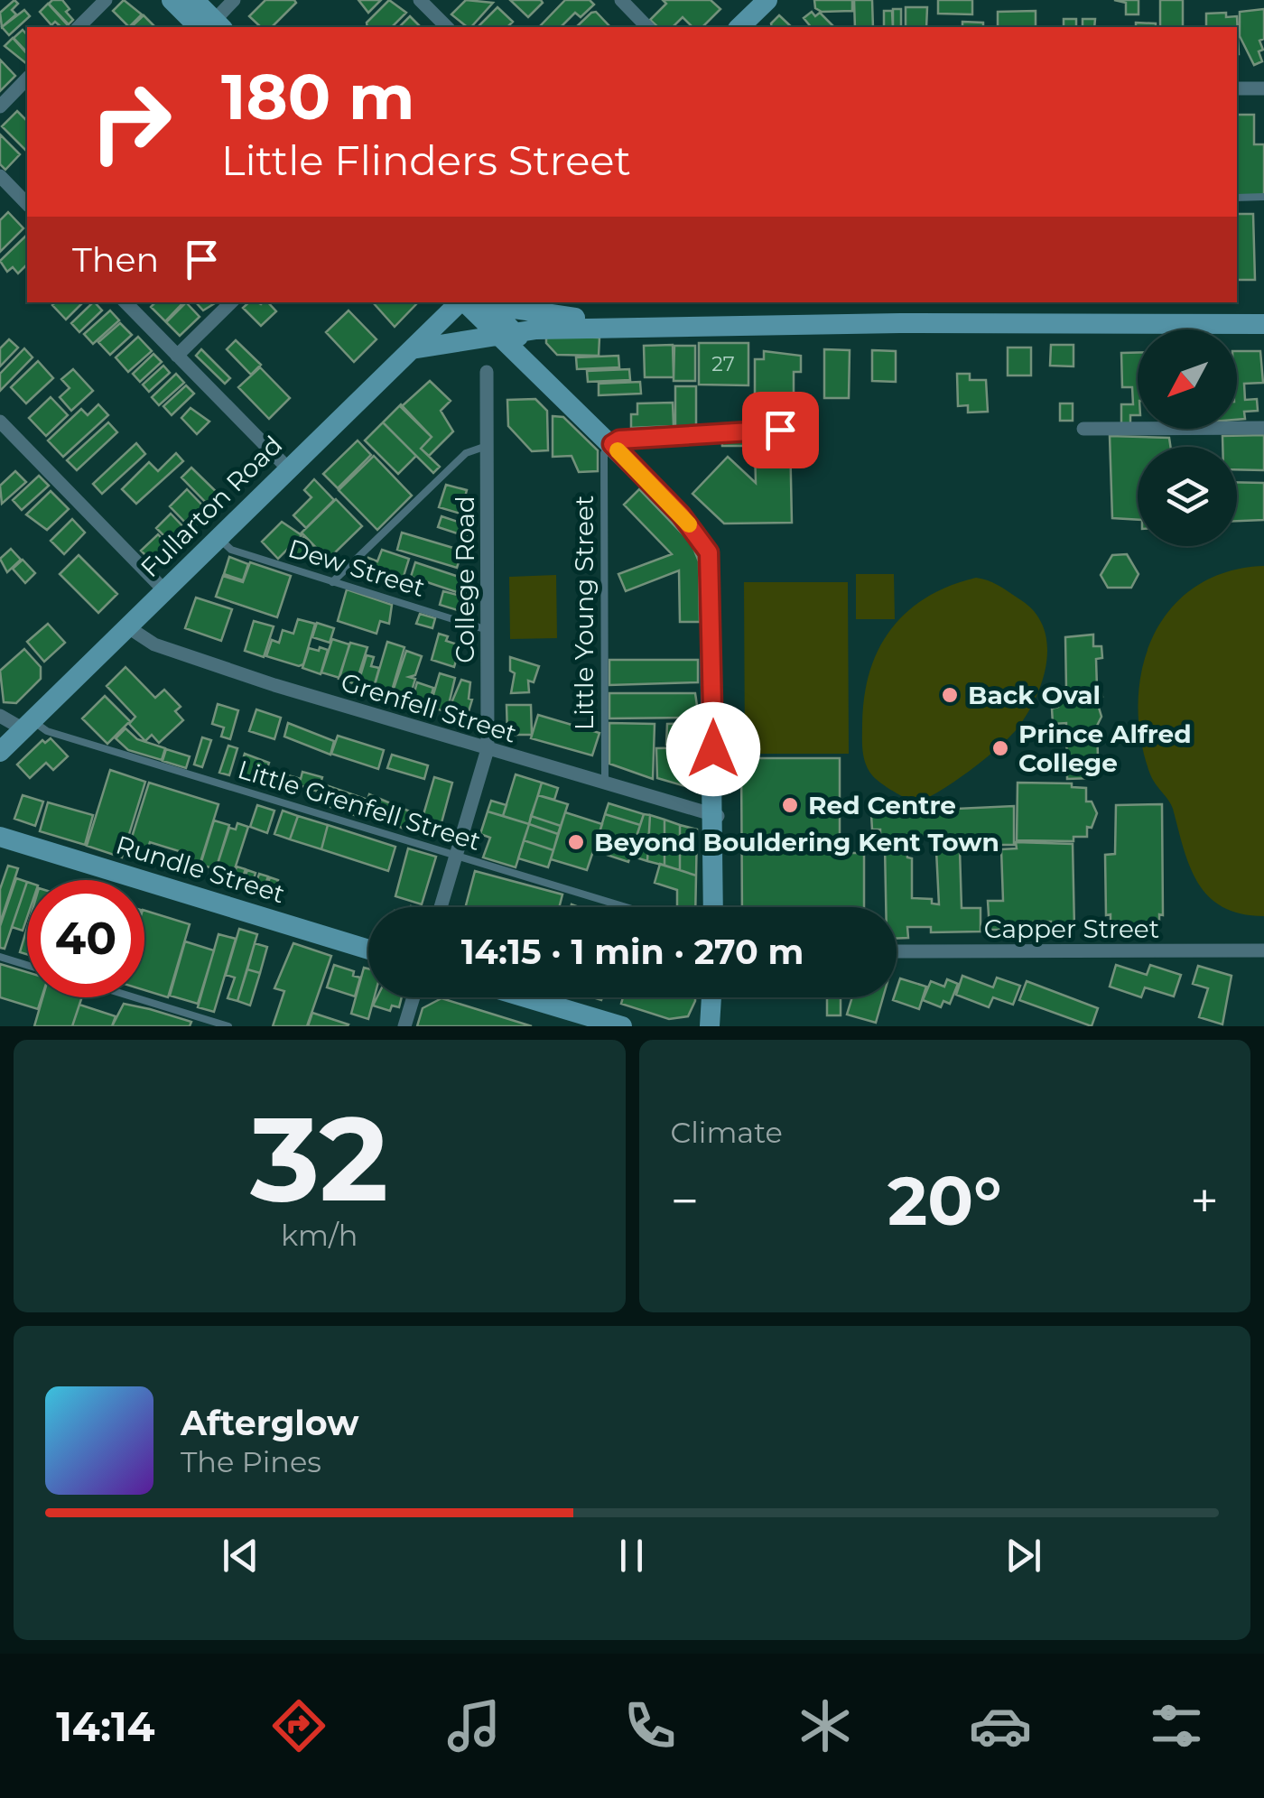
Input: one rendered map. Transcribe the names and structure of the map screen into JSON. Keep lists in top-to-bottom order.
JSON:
{
  "streets": {
    "main road": ["Fullarton Road", "Rundle Street"],
    "street": ["College Road", "Grenfell Street", "Capper Street"],
    "lane": ["Dew Street", "Little Young Street", "Little Grenfell Street"]
  },
  "crossings": [
    ["Fullarton Road", "Dew Street"],
    ["Fullarton Road", "Grenfell Street"],
    ["Fullarton Road", "Little Grenfell Street"],
    ["Dew Street", "College Road"],
    ["College Road", "Grenfell Street"],
    ["College Road", "Little Grenfell Street"],
    ["Little Young Street", "Grenfell Street"]
  ],
  "places": [
    "Back Oval",
    "Prince Alfred College",
    "Red Centre",
    "Beyond Bouldering Kent Town"
  ],
  "house_numbers": ["27"],
  "north": "bottom left",
  "page": {
    "turn": ["180 m", "Little Flinders Street"],
    "then": "Then",
    "limit": "40",
    "trip": "14:15 · 1 min · 270 m",
    "tile": [
      ["32", "km/h"],
      "Climate"
    ],
    "heat": ["−", "20°", "+"],
    "song": ["Afterglow", "The Pines"],
    "tabs": "14:14"
  }
}
